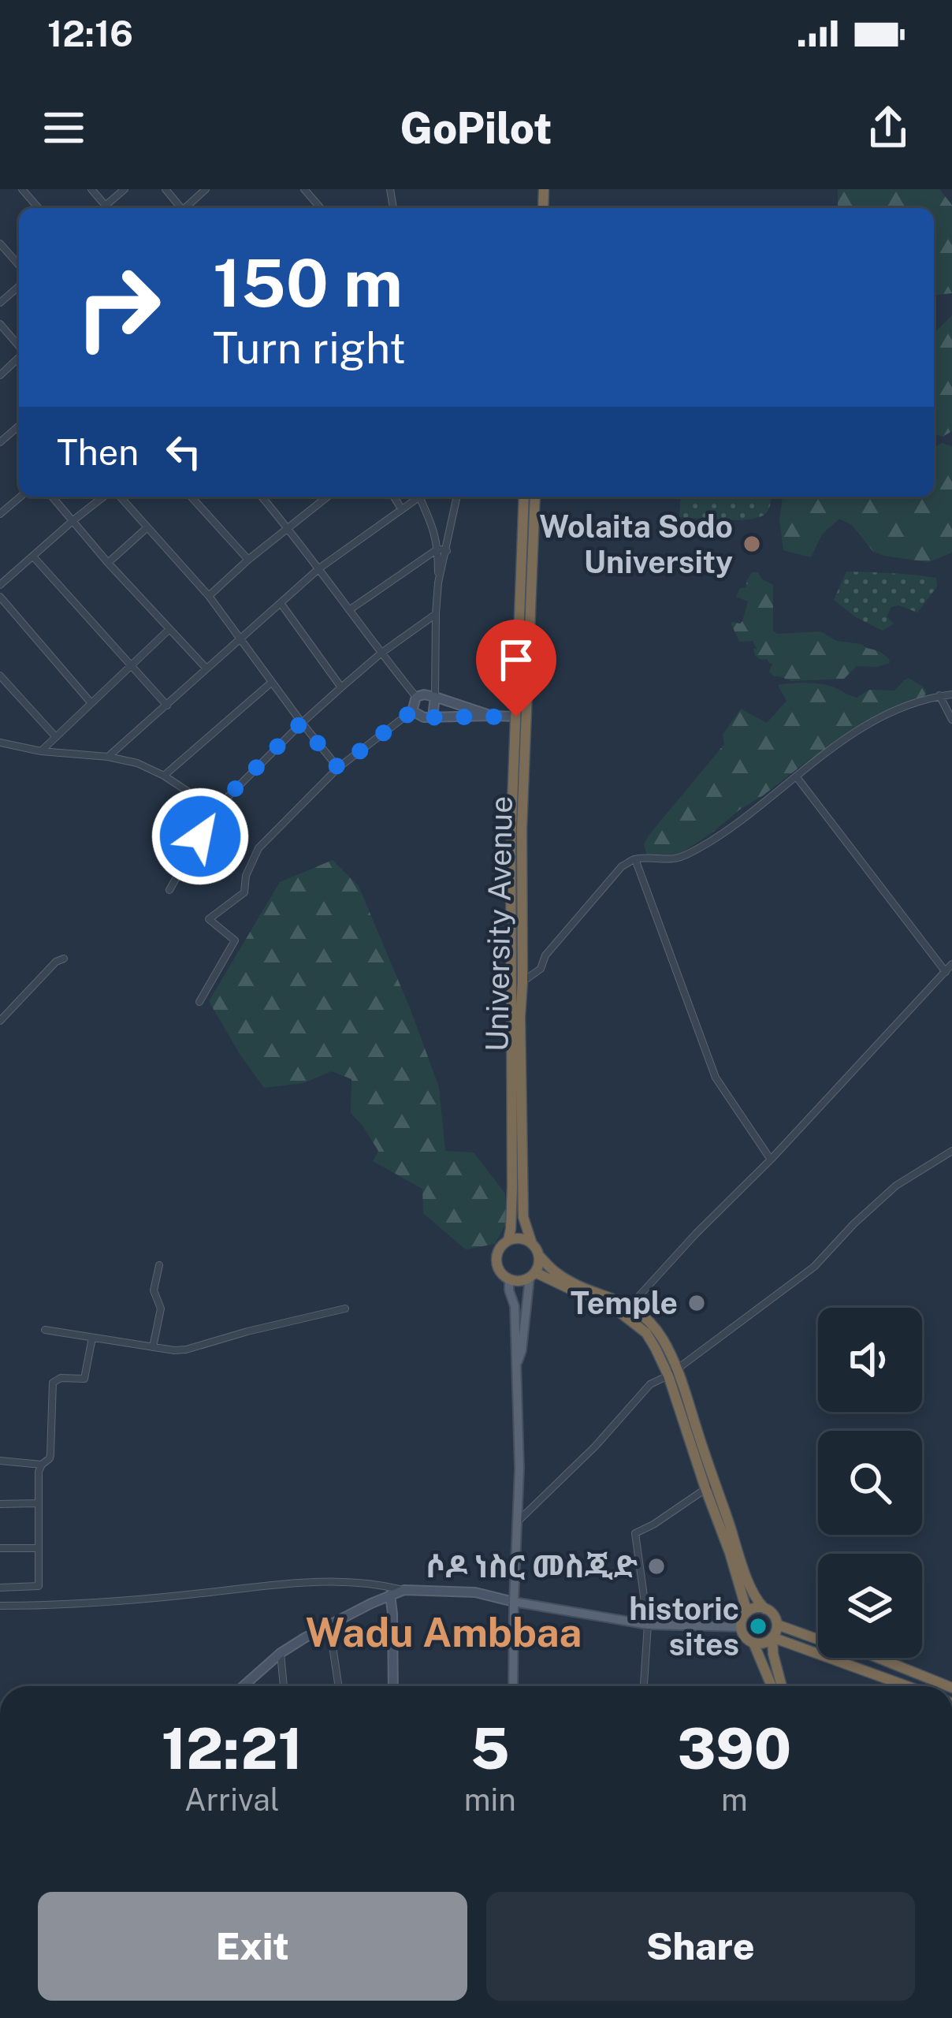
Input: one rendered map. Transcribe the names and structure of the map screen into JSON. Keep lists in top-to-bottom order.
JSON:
{
  "streets": {
    "highway": ["University Avenue"]
  },
  "districts": ["Wadu Ambbaa"],
  "places": [
    "Wolaita Sodo University",
    "Temple",
    "ሶዶ ነስር መስጂድ",
    "historic sites"
  ],
  "page": {
    "status": "12:16",
    "header": "GoPilot",
    "turn": ["150 m", "Turn right"],
    "then": "Then",
    "eta": [
      "12:21",
      "Arrival",
      "5",
      "min",
      "390",
      "m"
    ],
    "buttons": ["Exit", "Share"]
  }
}
